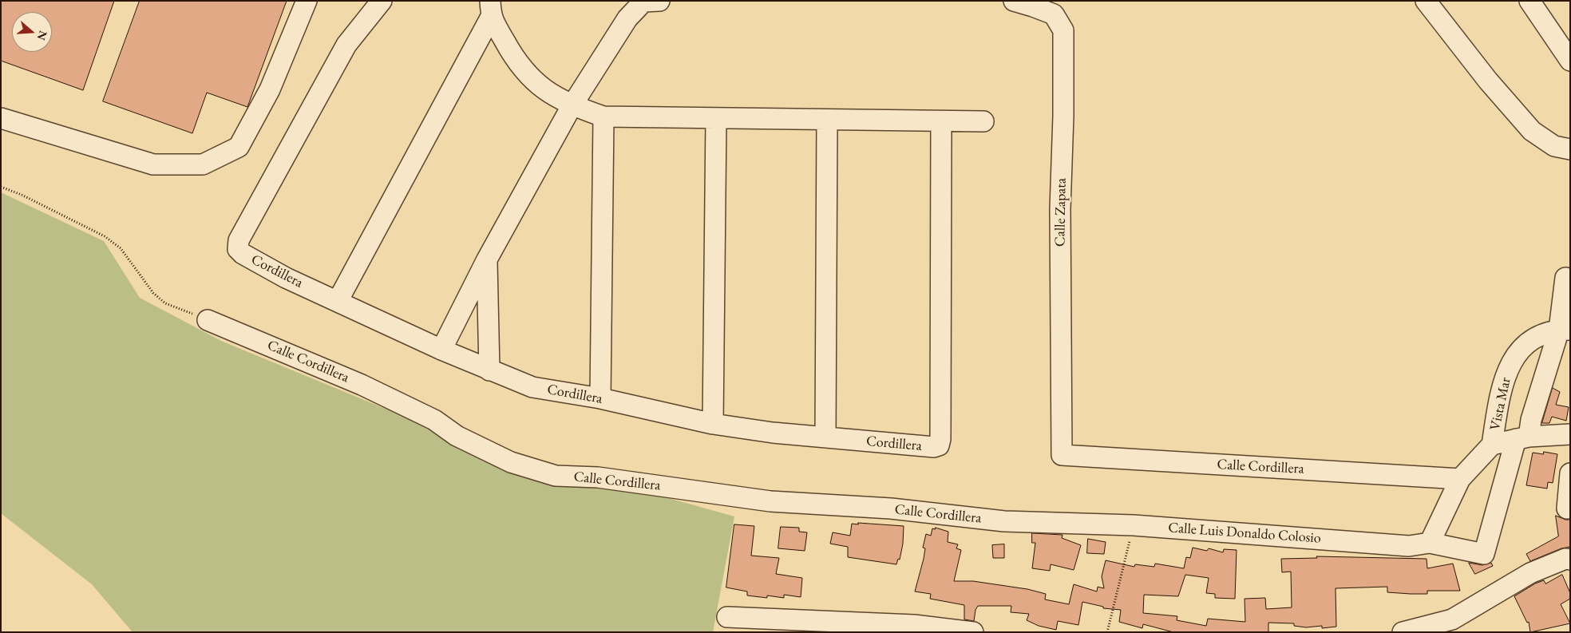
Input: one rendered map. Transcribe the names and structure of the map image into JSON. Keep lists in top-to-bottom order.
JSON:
{
  "streets": {
    "street": [
      "Calle Zapata",
      "Cordillera",
      "Calle Cordillera",
      "Vista Mar",
      "Calle Luis Donaldo Colosio"
    ]
  },
  "crossings": [
    ["Calle Zapata", "Calle Cordillera"],
    ["Calle Cordillera", "Calle Luis Donaldo Colosio"]
  ],
  "north": "right"
}
